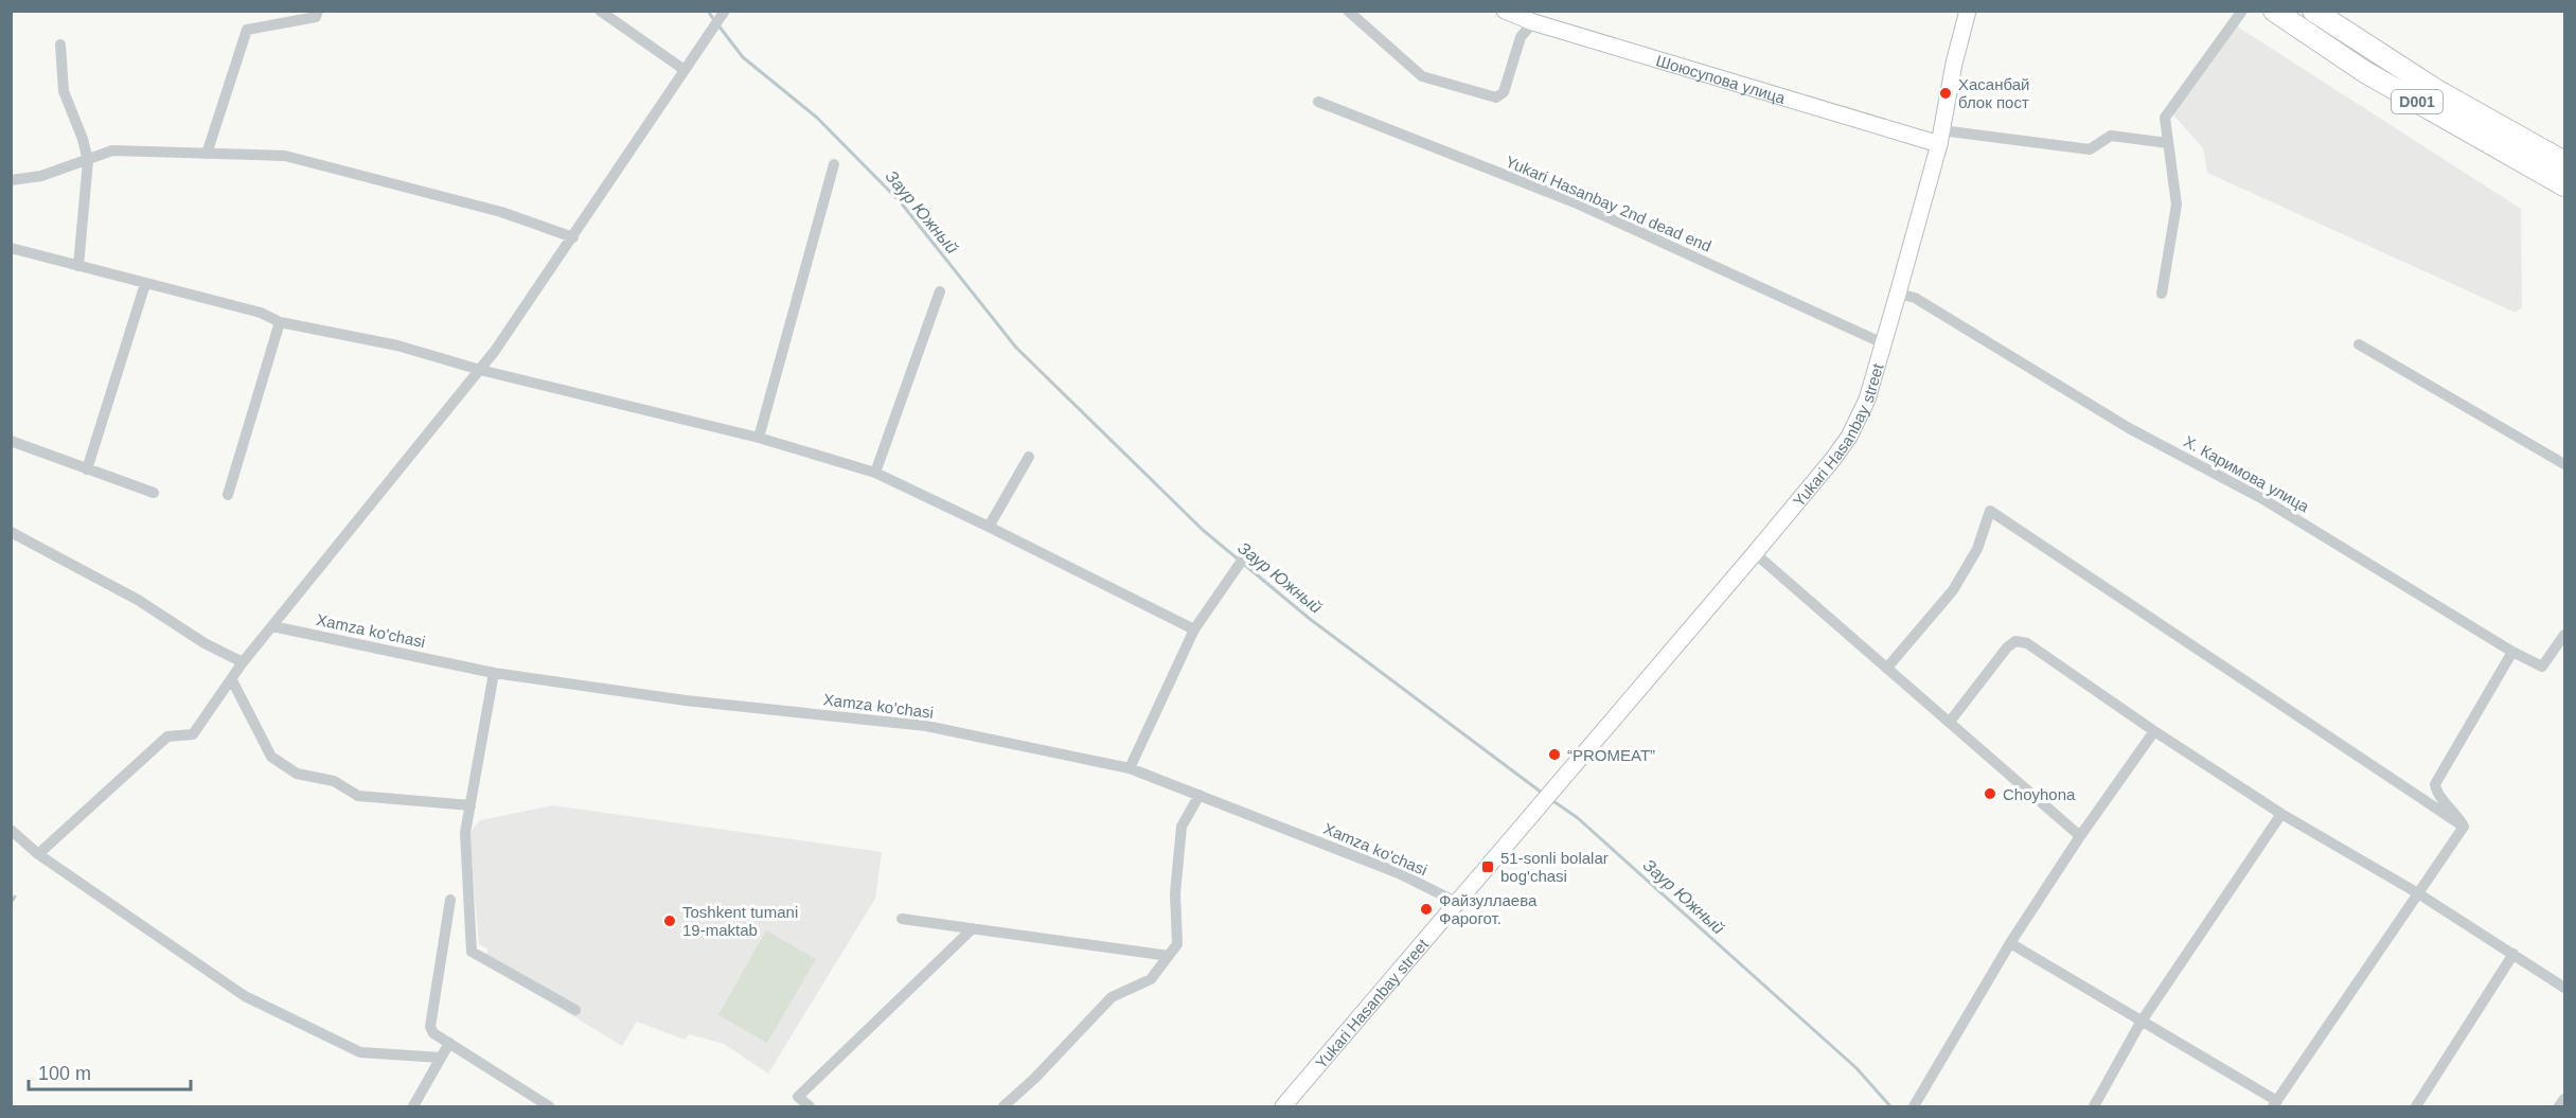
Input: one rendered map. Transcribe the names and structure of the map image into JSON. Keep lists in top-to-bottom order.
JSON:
{
  "streets": {
    "highway": ["D001"],
    "street": [
      "Шоюсупова улица",
      "Yukari Hasanbay 2nd dead end",
      "Yukari Hasanbay street",
      "Х. Каримова улица",
      "Xamza ko'chasi"
    ]
  },
  "crossings": [
    ["Шоюсупова улица", "Yukari Hasanbay street"],
    ["Yukari Hasanbay 2nd dead end", "Yukari Hasanbay street"],
    ["Yukari Hasanbay street", "Х. Каримова улица"],
    ["Yukari Hasanbay street", "Xamza ko'chasi"]
  ],
  "water": ["Заур Южный"],
  "places": {
    "other": [
      "Хасанбай блок пост",
      "“PROMEAT”",
      "Choyhona",
      "Файзуллаева Фарогот.",
      "Toshkent tumani 19-maktab"
    ],
    "transit": ["51-sonli bolalar bog'chasi"]
  },
  "scale_bar": "100 m"
}
